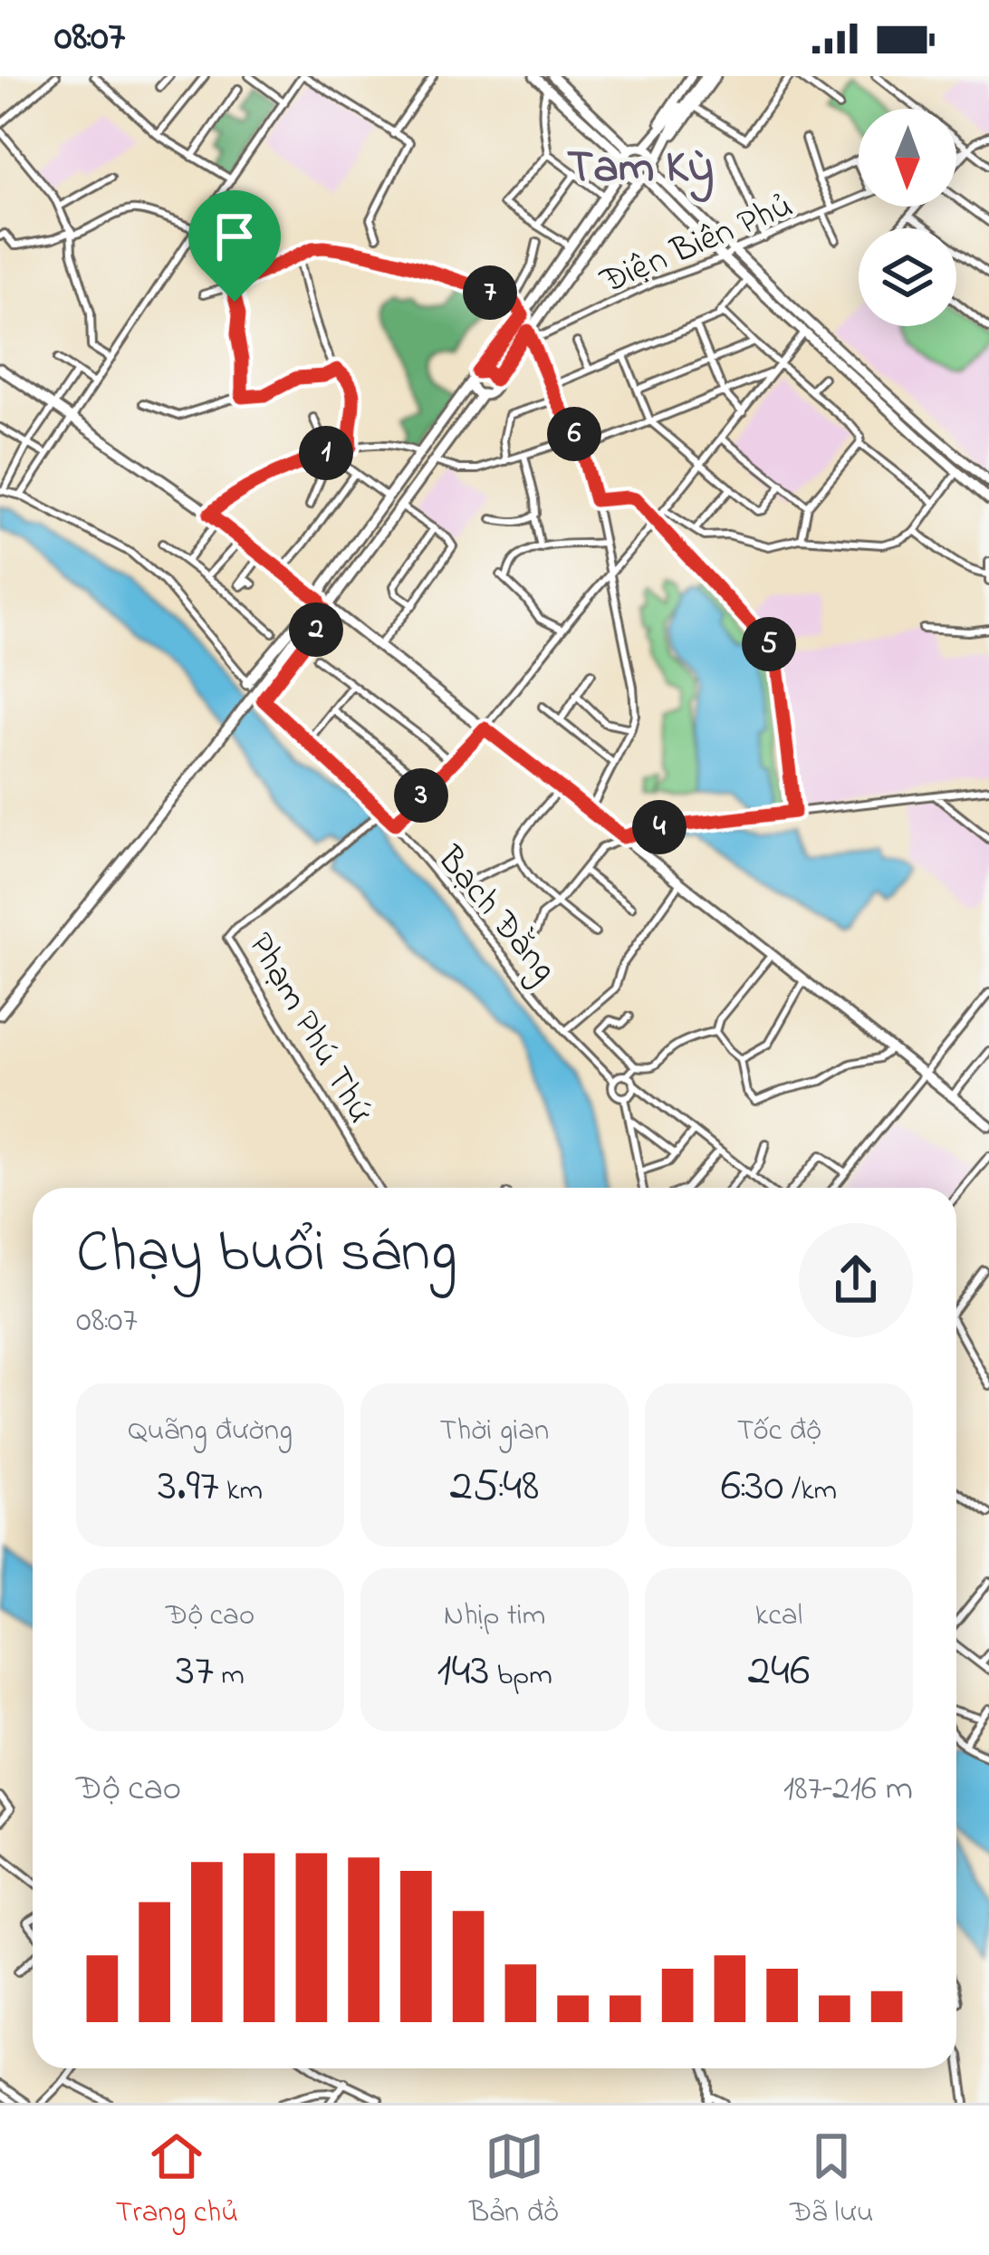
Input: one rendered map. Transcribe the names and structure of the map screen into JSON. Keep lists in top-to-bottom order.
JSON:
{
  "streets": {
    "street": ["Điện Biên Phủ", "Bạch Đằng", "Phạm Phú Thứ"]
  },
  "crossings": [
    ["Bạch Đằng", "Phạm Phú Thứ"]
  ],
  "districts": ["Tam Kỳ"],
  "north": "bottom",
  "page": {
    "status": "08:07",
    "pins": [
      "7",
      "6",
      "1",
      "2",
      "5",
      "3",
      "4"
    ],
    "heading": ["Chạy buổi sáng", "08:07"],
    "stats": [
      ["Quãng đường", "3.97 km"],
      ["Thời gian", "25:48"],
      ["Tốc độ", "6:30 /km"],
      ["Độ cao", "37 m"],
      ["Nhịp tim", "143 bpm"],
      ["kcal", "246"]
    ],
    "chart": ["Độ cao", "187–216 m"],
    "tabs": ["Trang chủ", "Bản đồ", "Đã lưu"]
  }
}
